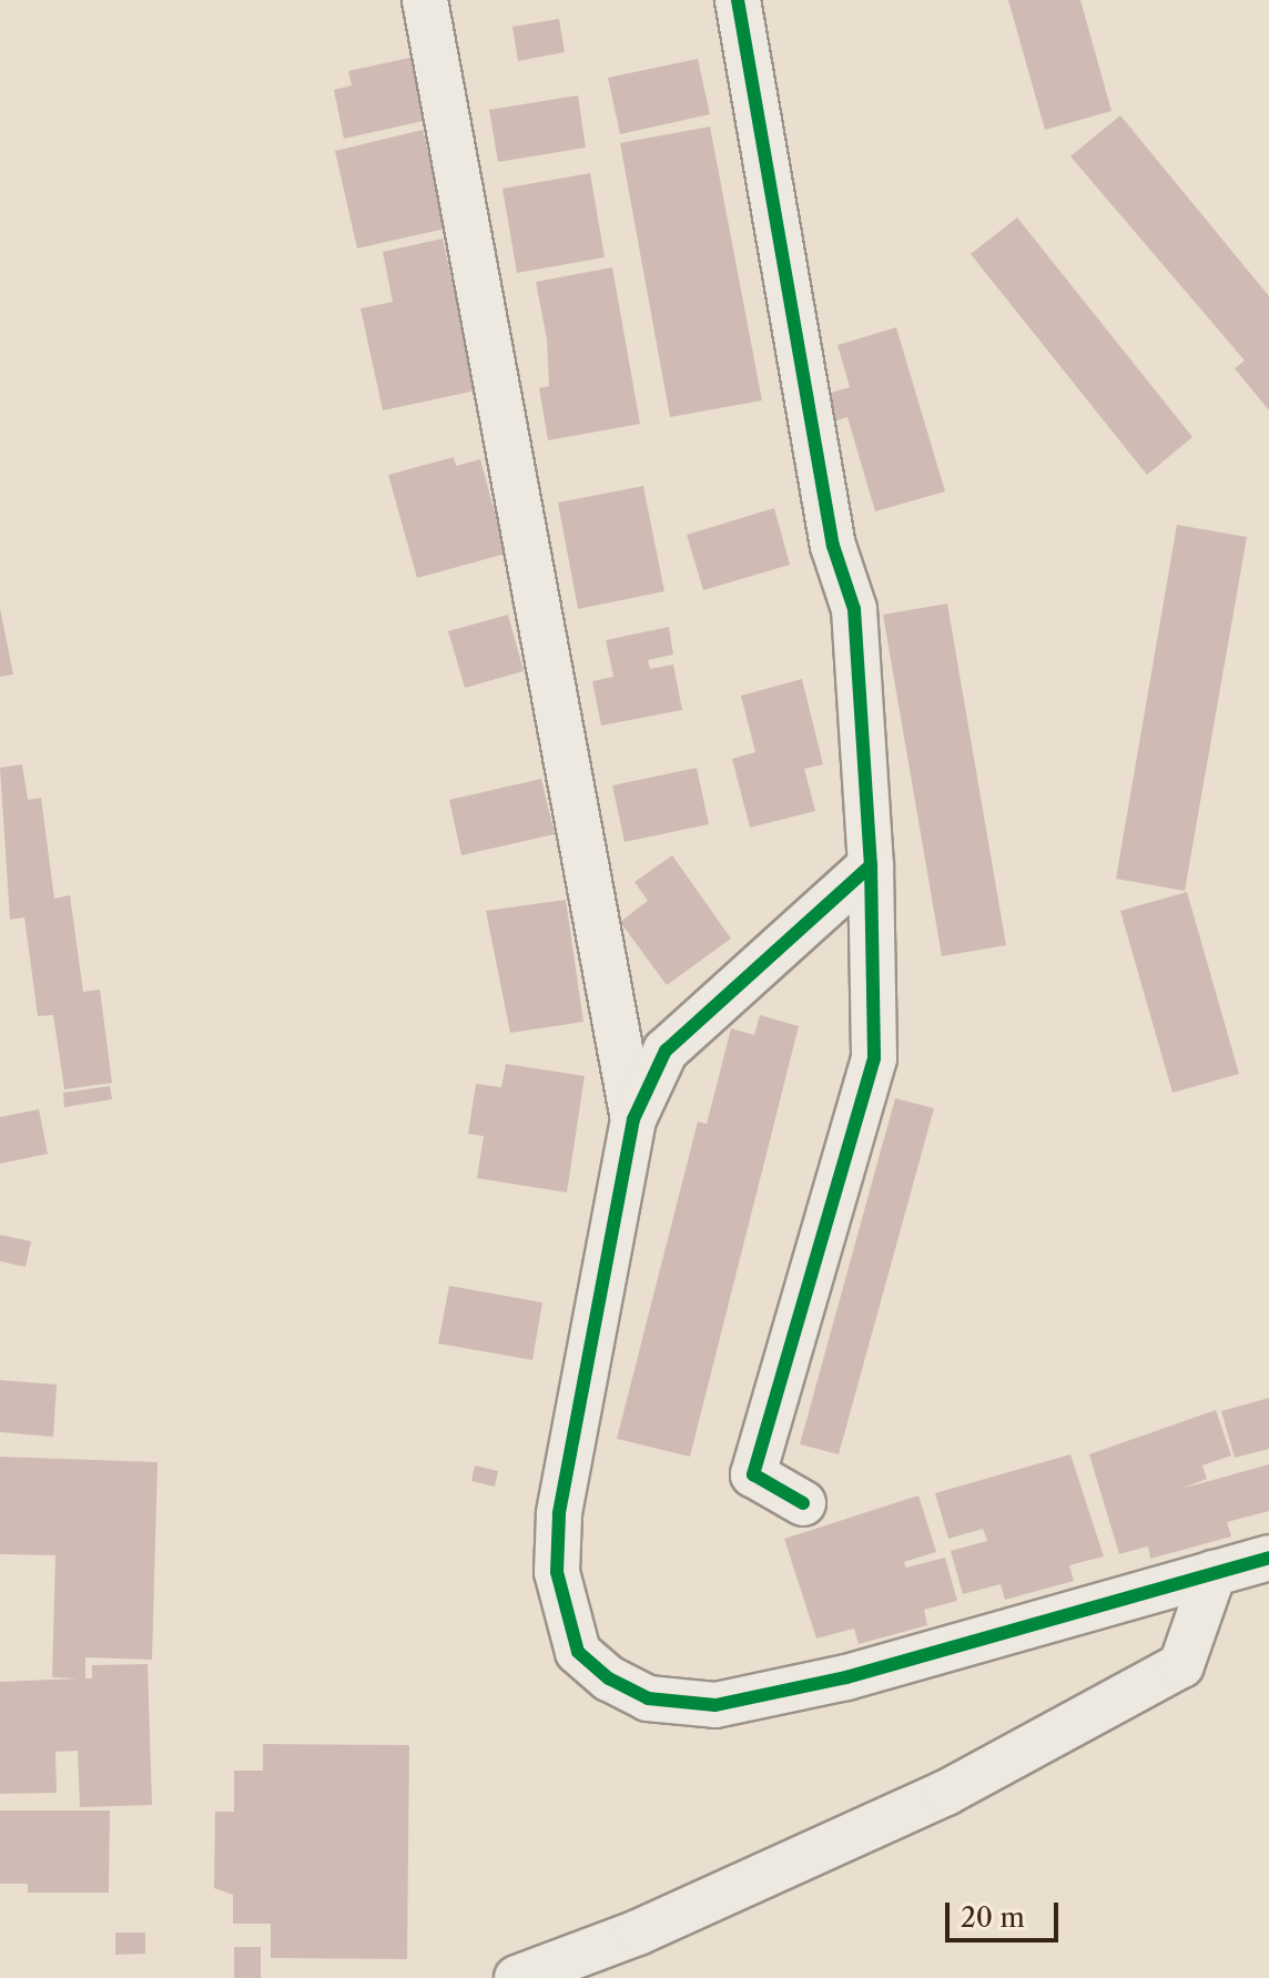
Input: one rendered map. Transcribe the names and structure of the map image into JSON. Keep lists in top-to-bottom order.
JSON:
{
  "scale_bar": "20 m"
}
